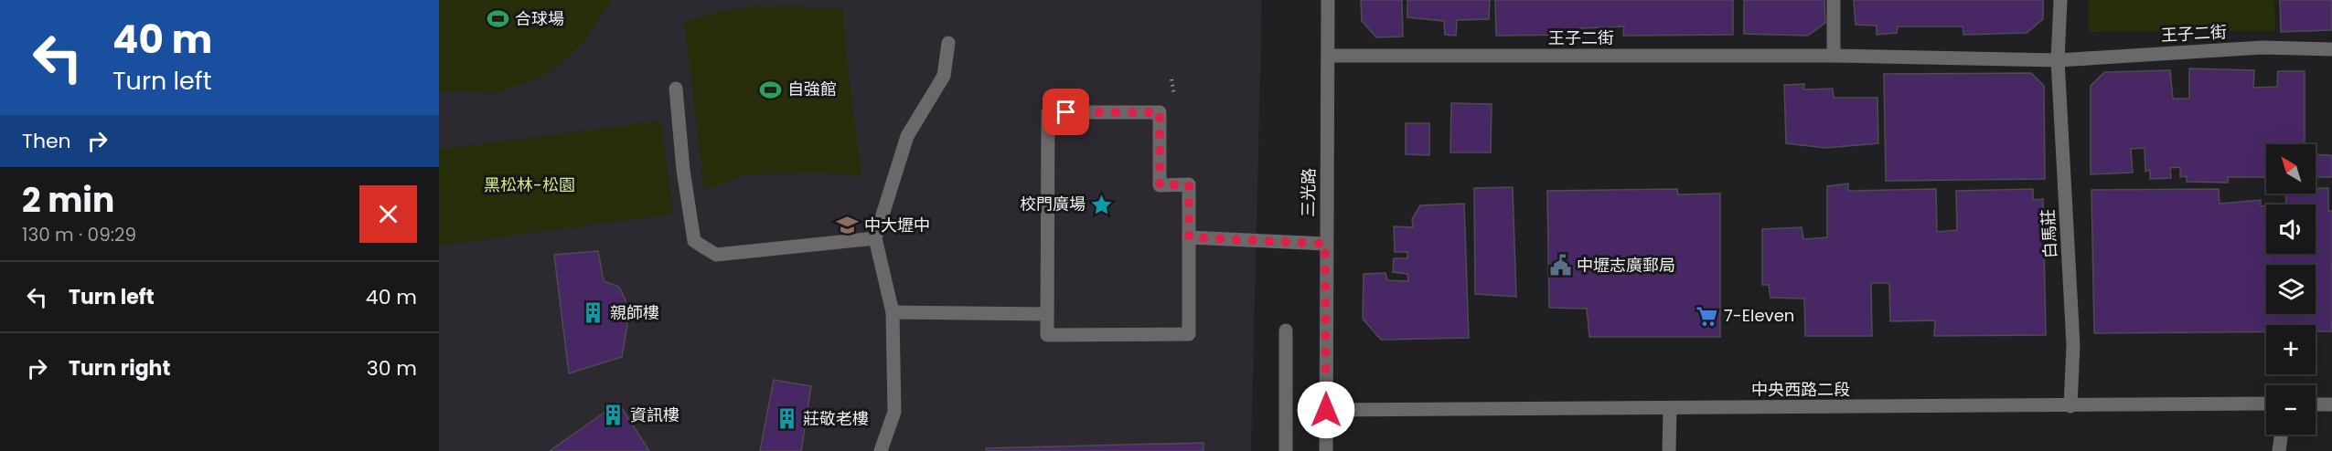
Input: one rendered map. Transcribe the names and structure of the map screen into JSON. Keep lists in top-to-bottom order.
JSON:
{
  "streets": {
    "street": [
      "王子二街",
      "三光路",
      "白馬莊",
      "中央西路二段"
    ]
  },
  "crossings": [
    ["王子二街", "三光路"],
    ["王子二街", "白馬莊"],
    ["三光路", "中央西路二段"],
    ["白馬莊", "中央西路二段"]
  ],
  "parks": ["黑松林-松園"],
  "places": {
    "sports": ["合球場", "自強館"],
    "place": ["校門廣場"],
    "school or university": ["中大壢中"],
    "public building": ["中壢志廣郵局"],
    "building": ["親師樓", "資訊樓", "莊敬老樓"],
    "supermarket": ["7-Eleven"]
  },
  "north": "top left",
  "page": {
    "turn": ["40 m", "Turn left"],
    "then": "Then",
    "map_buttons": ["+", "−"],
    "heading": ["2 min", "130 m · 09:29"],
    "list": [
      {
        "name": "Turn left",
        "value": "40 m"
      },
      {
        "name": "Turn right",
        "value": "30 m"
      }
    ]
  }
}
